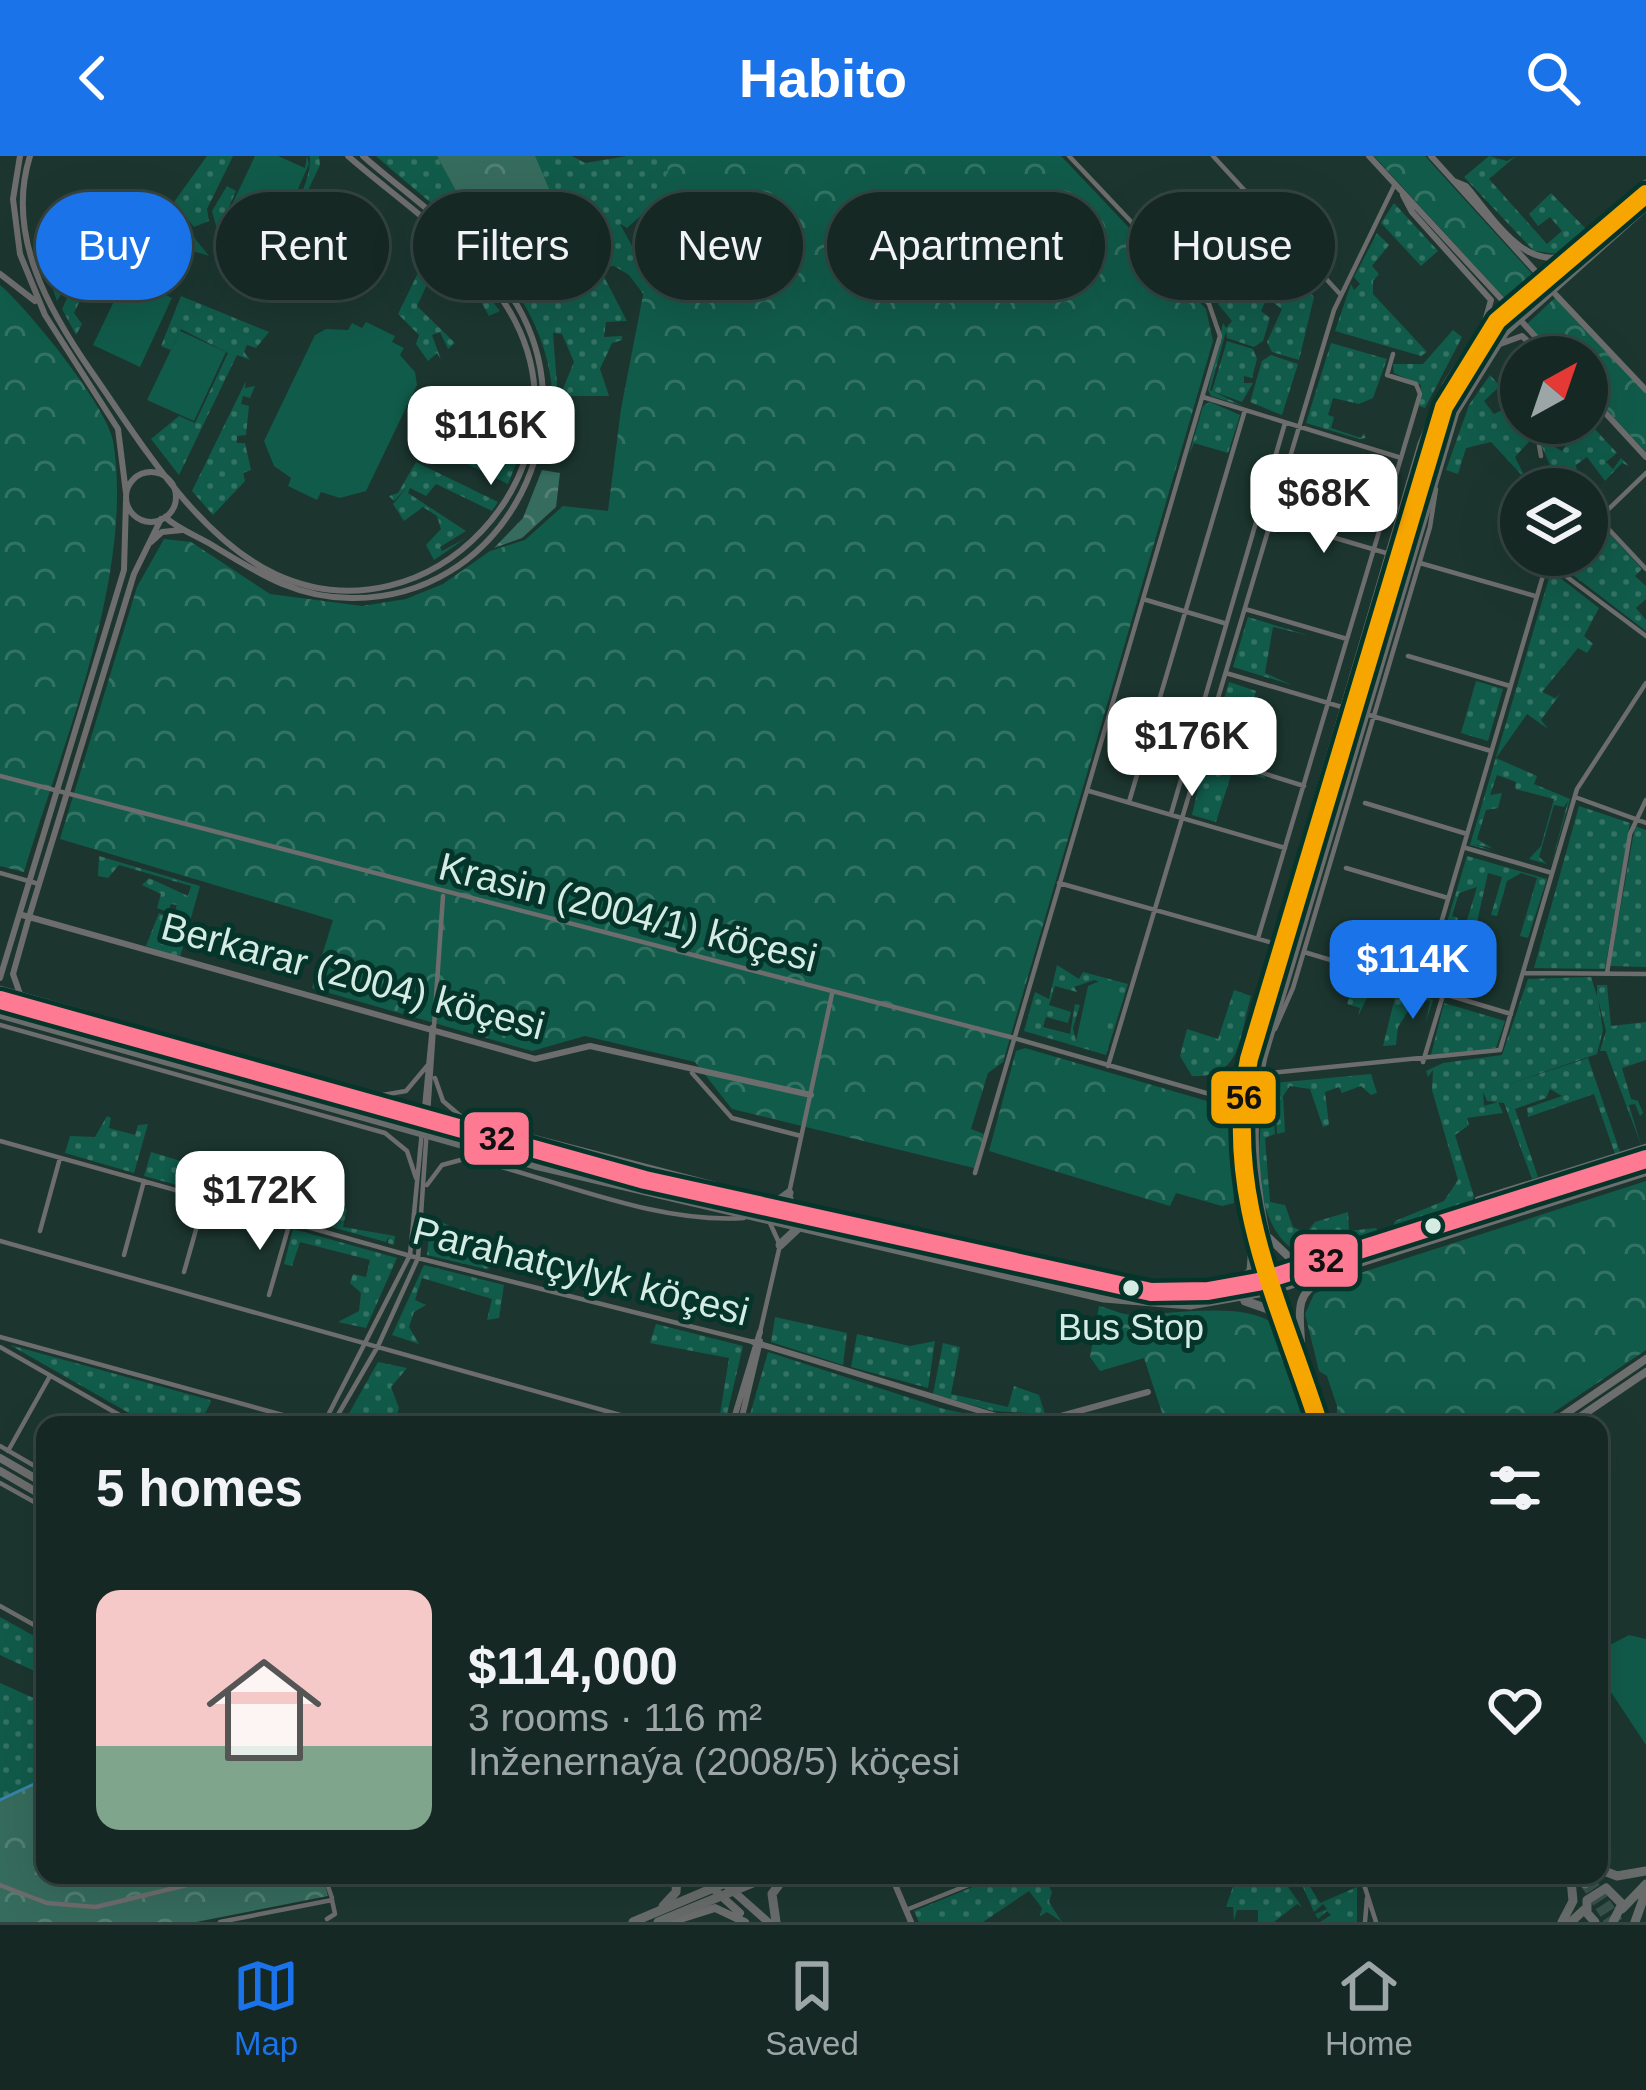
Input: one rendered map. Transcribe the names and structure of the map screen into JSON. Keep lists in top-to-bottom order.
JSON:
{
  "streets": {
    "street": ["Krasin (2004/1) köçesi", "Berkarar (2004) köçesi", "Parahatçylyk köçesi"]
  },
  "places": ["Bus Stop"],
  "lines": ["transit line 56", "transit line 32"],
  "north": "top right",
  "page": {
    "header": "Habito",
    "chip": [
      "Buy",
      "Rent",
      "Filters",
      "New",
      "Apartment",
      "House"
    ],
    "price": [
      "$116K",
      "$68K",
      "$176K",
      "$114K",
      "$172K"
    ],
    "heading": "5 homes",
    "list": [
      {
        "name": "$114,000",
        "note": "3 rooms · 116 m² · Inženernaýa (2008/5) köçesi"
      }
    ],
    "tabs": ["Map", "Saved", "Home"]
  }
}
